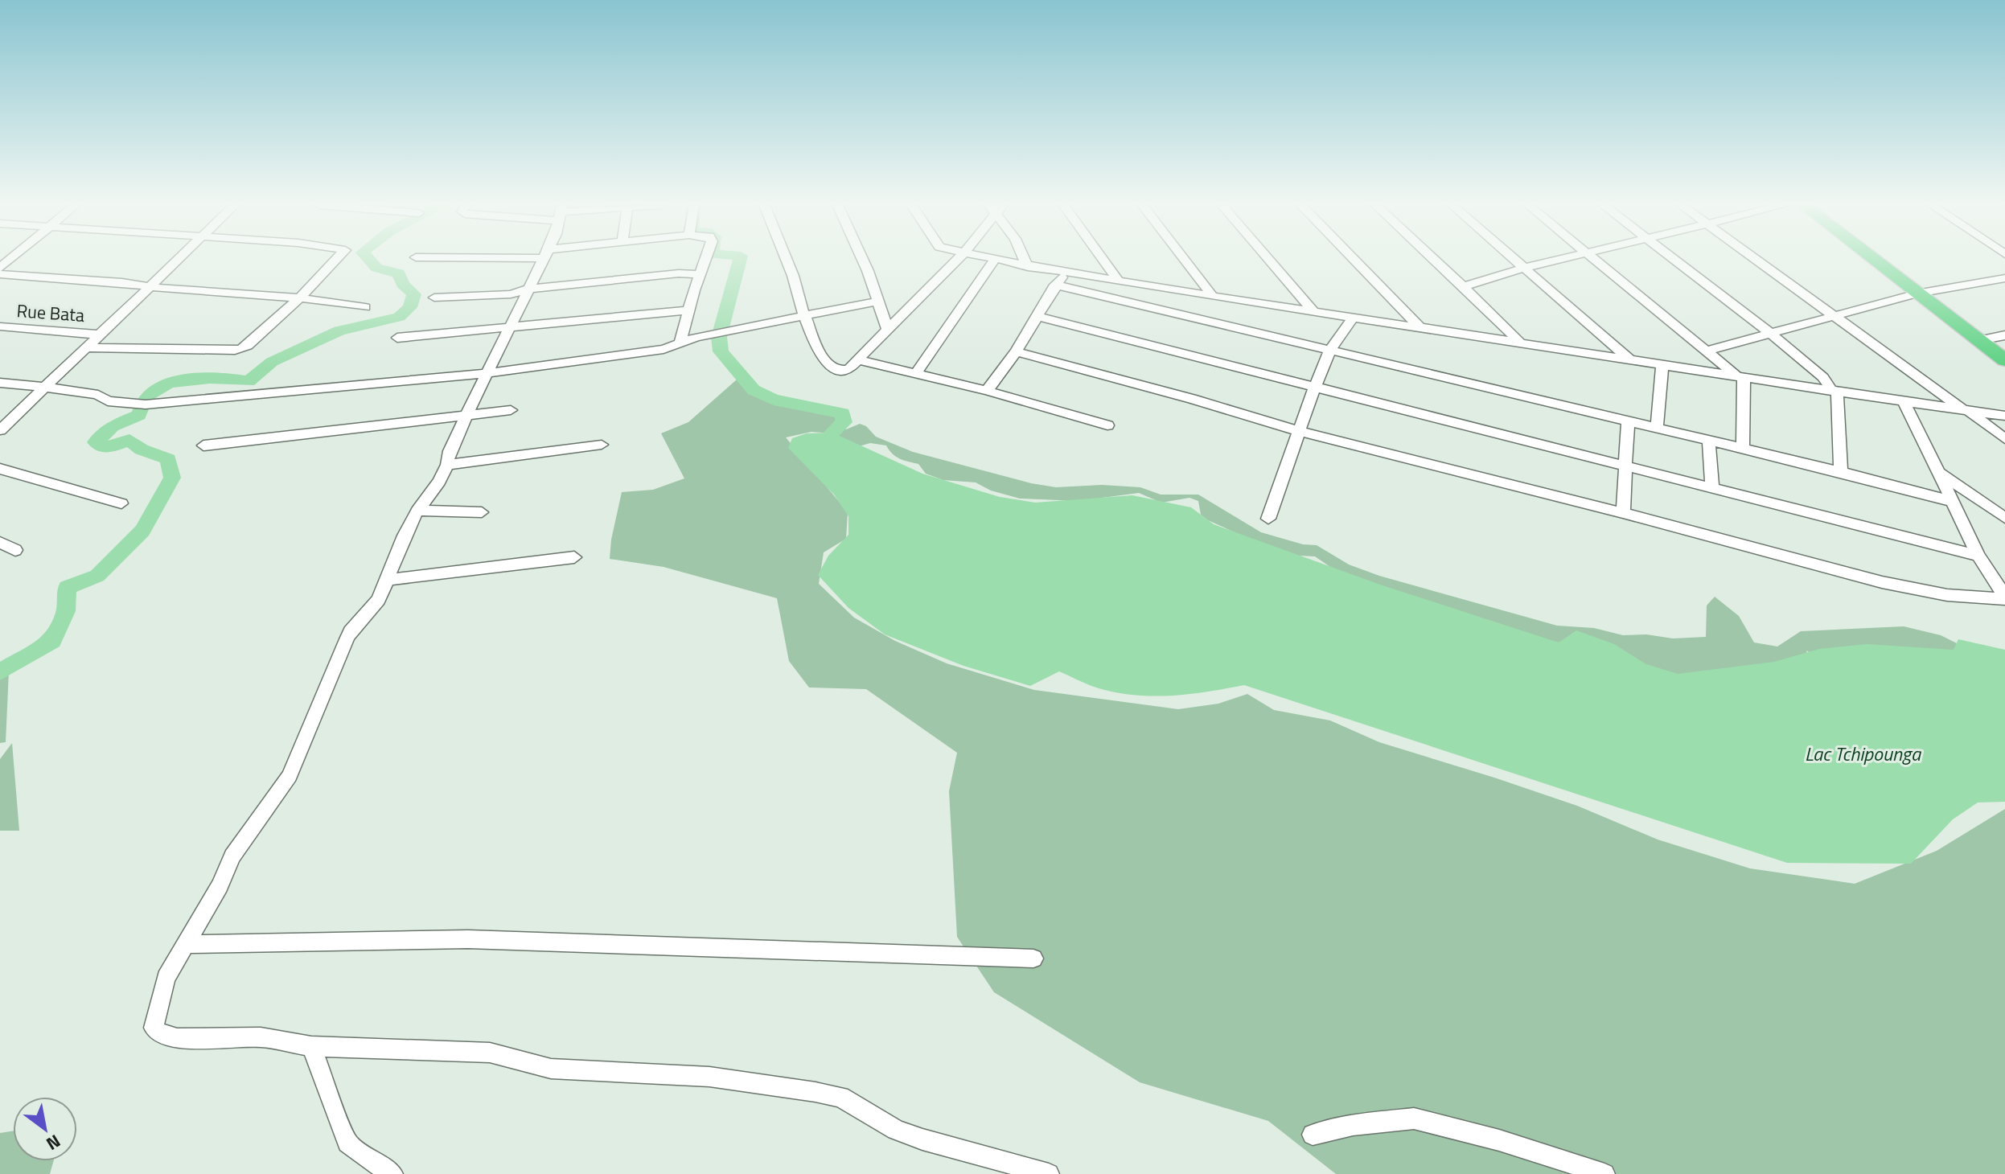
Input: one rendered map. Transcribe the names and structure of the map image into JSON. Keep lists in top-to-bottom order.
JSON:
{
  "streets": {
    "street": ["Rue Bata"]
  },
  "water": ["Lac Tchipounga"],
  "north": "bottom right"
}
